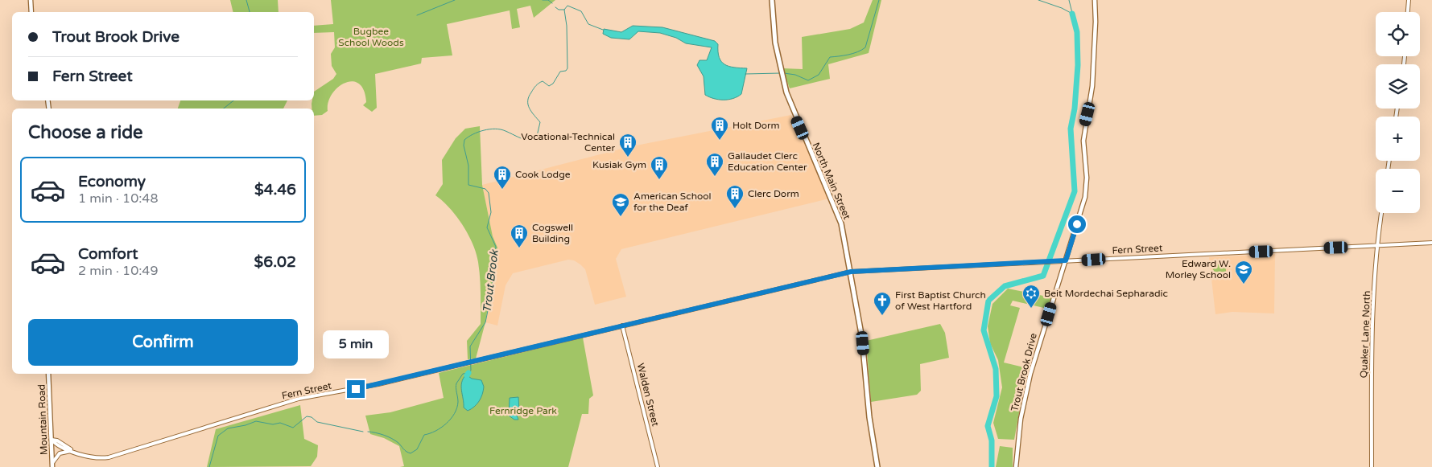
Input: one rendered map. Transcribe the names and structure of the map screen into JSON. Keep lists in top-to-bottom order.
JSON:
{
  "streets": {
    "main road": ["North Main Street", "Trout Brook Drive", "Mountain Road"],
    "street": ["Fern Street", "Quaker Lane North", "Walden Street"]
  },
  "crossings": [
    ["North Main Street", "Fern Street"],
    ["Fern Street", "Quaker Lane North"],
    ["Fern Street", "Trout Brook Drive"],
    ["Fern Street", "Walden Street"],
    ["Fern Street", "Mountain Road"]
  ],
  "water": ["Trout Brook"],
  "parks": ["Bugbee School Woods", "Fernridge Park"],
  "places": {
    "building": [
      "Holt Dorm",
      "Vocational-Technical Center",
      "Gallaudet Clerc Education Center",
      "Kusiak Gym",
      "Cook Lodge",
      "Clerc Dorm",
      "Cogswell Building"
    ],
    "school or university": ["American School for the Deaf", "Edward W. Morley School"],
    "synagogue": ["Beit Mordechai Sepharadic"],
    "church": ["First Baptist Church of West Hartford"]
  },
  "page": {
    "map_buttons": ["+", "−"],
    "banner": ["Trout Brook Drive", "Fern Street"],
    "heading": "Choose a ride",
    "list": [
      {
        "name": "Economy",
        "note": "1 min · 10:48",
        "value": "$4.46"
      },
      {
        "name": "Comfort",
        "note": "2 min · 10:49",
        "value": "$6.02"
      }
    ],
    "buttons": "Confirm",
    "bubble": "5 min"
  }
}
